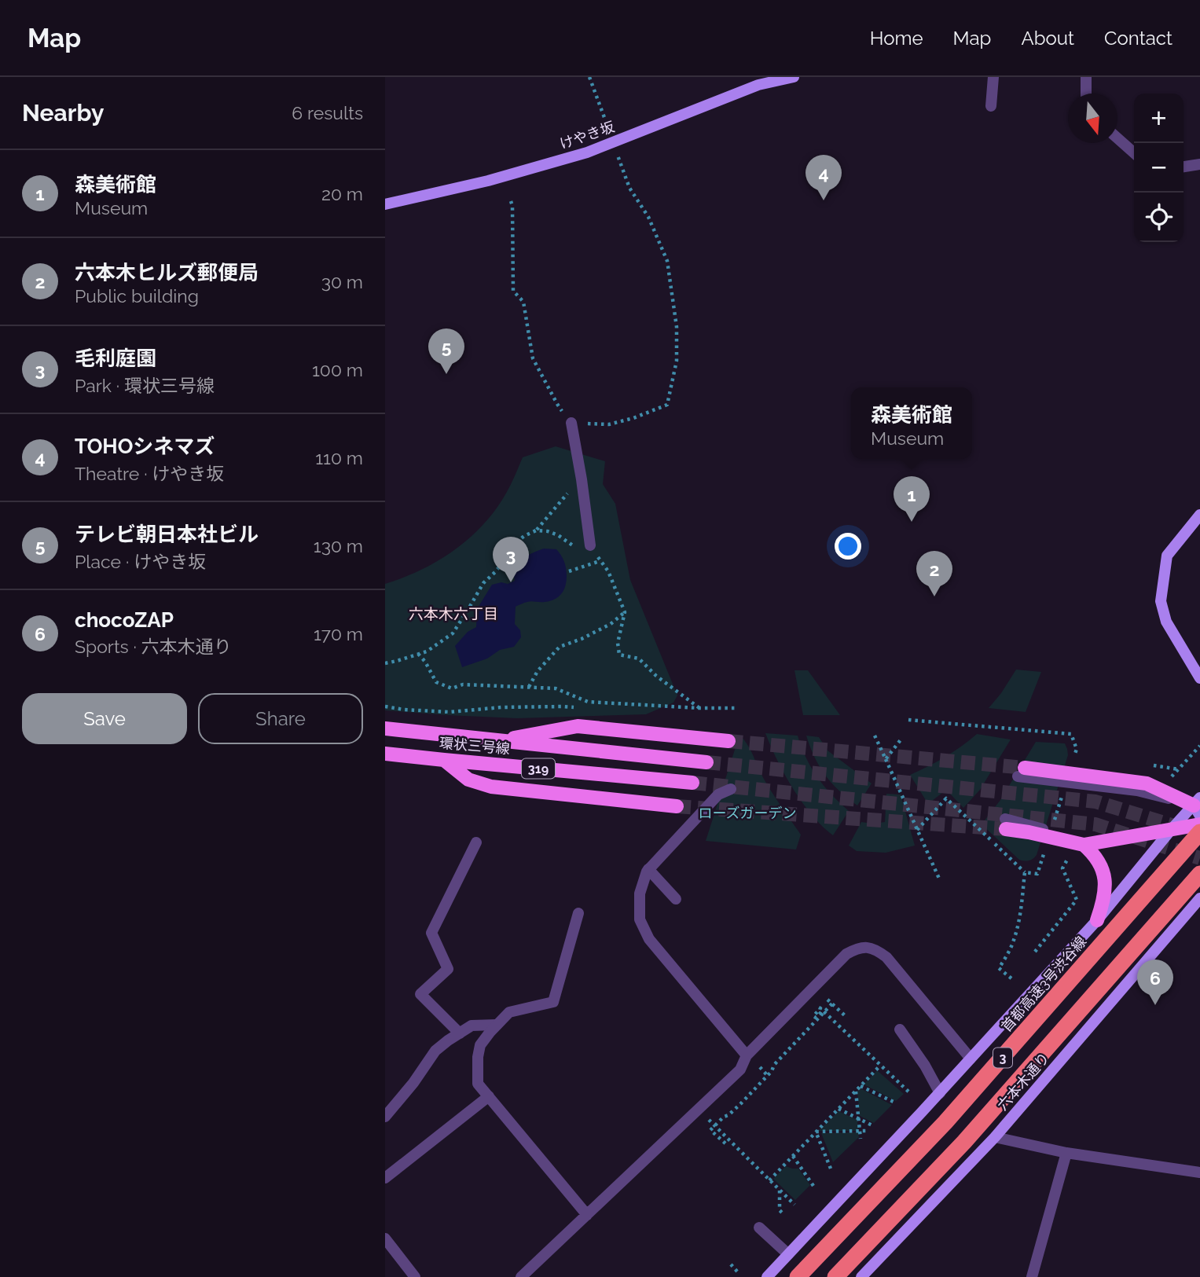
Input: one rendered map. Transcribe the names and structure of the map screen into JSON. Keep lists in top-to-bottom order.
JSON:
{
  "streets": {
    "highway": ["首都高速3号渋谷線", "3"],
    "main road": [
      "けやき坂",
      "環状三号線",
      "319",
      "六本木通り"
    ]
  },
  "crossings": [
    ["環状三号線", "319"]
  ],
  "districts": ["六本木六丁目"],
  "parks": ["ローズガーデン"],
  "north": "bottom",
  "page": {
    "header": "Map",
    "nav": [
      "Home",
      "Map",
      "About",
      "Contact"
    ],
    "heading": ["Nearby", "6 results"],
    "map_buttons": ["+", "−"],
    "list": [
      {
        "mark": "1",
        "name": "森美術館",
        "note": "Museum",
        "value": "20 m"
      },
      {
        "mark": "2",
        "name": "六本木ヒルズ郵便局",
        "note": "Public building",
        "value": "30 m"
      },
      {
        "mark": "3",
        "name": "毛利庭園",
        "note": "Park · 環状三号線",
        "value": "100 m"
      },
      {
        "mark": "4",
        "name": "TOHOシネマズ",
        "note": "Theatre · けやき坂",
        "value": "110 m"
      },
      {
        "mark": "5",
        "name": "テレビ朝日本社ビル",
        "note": "Place · けやき坂",
        "value": "130 m"
      },
      {
        "mark": "6",
        "name": "chocoZAP",
        "note": "Sports · 六本木通り",
        "value": "170 m"
      }
    ],
    "pins": [
      "4",
      "5",
      "1",
      "3",
      "2",
      "6"
    ],
    "popup": ["森美術館", "Museum"],
    "buttons": ["Save", "Share"]
  }
}
